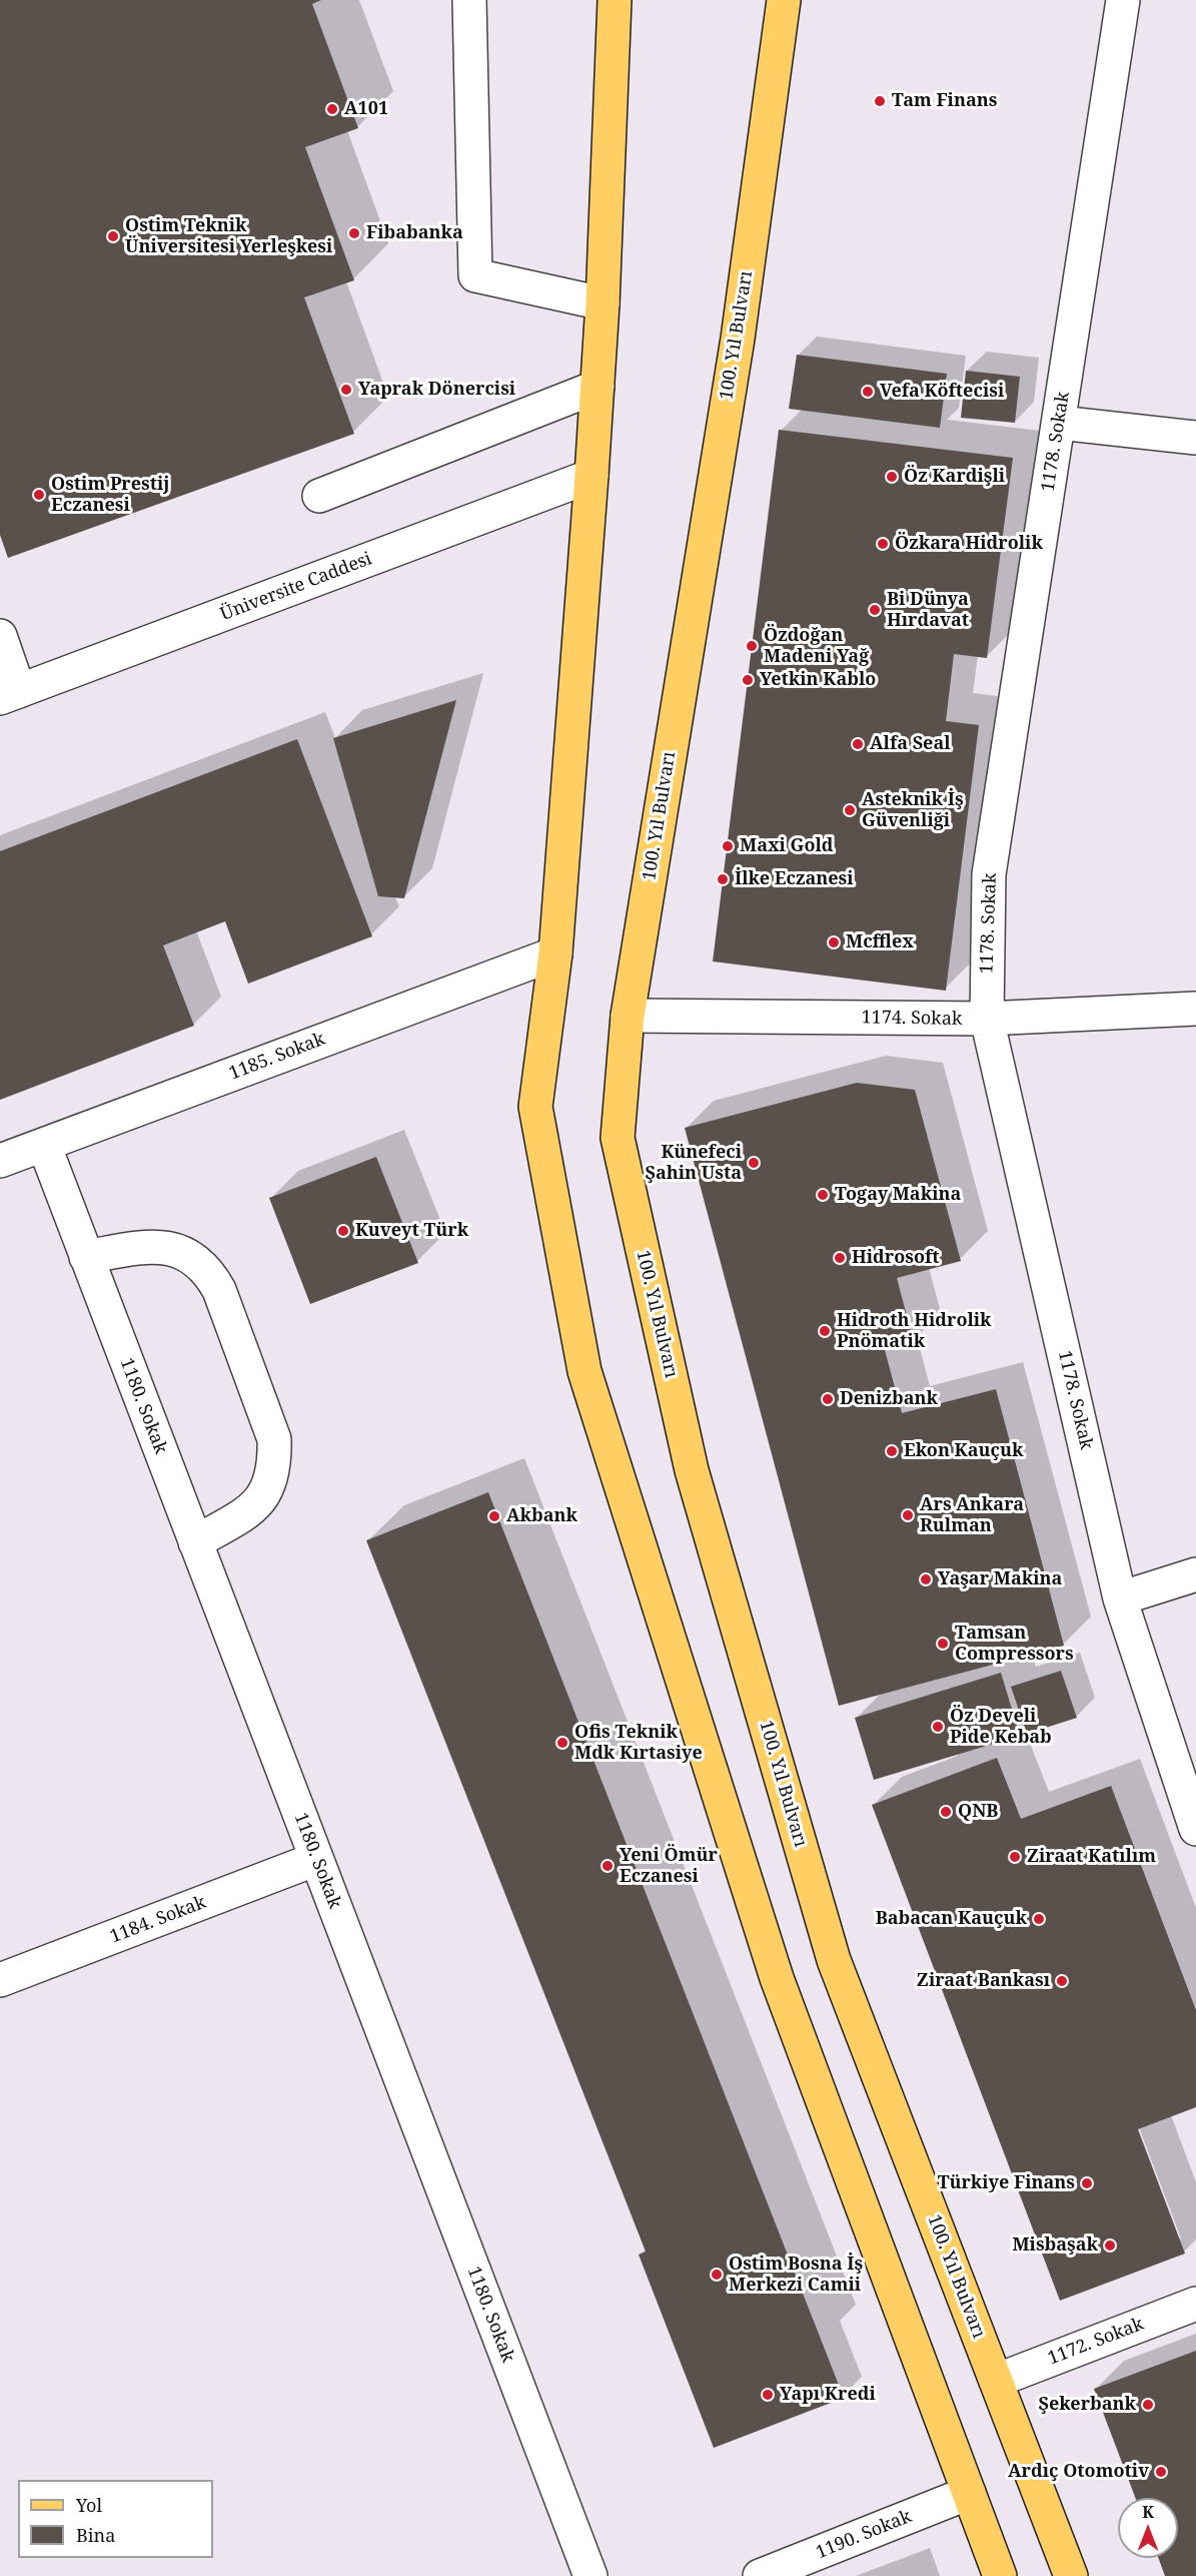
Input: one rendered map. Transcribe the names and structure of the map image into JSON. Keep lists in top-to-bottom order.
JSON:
{
  "streets": {
    "main road": ["100. Yıl Bulvarı"],
    "street": [
      "1178. Sokak",
      "Üniversite Caddesi",
      "1174. Sokak",
      "1185. Sokak",
      "1180. Sokak",
      "1184. Sokak",
      "1172. Sokak",
      "1190. Sokak"
    ]
  },
  "crossings": [
    ["100. Yıl Bulvarı", "1174. Sokak"],
    ["100. Yıl Bulvarı", "1172. Sokak"],
    ["1178. Sokak", "1174. Sokak"],
    ["1185. Sokak", "1180. Sokak"],
    ["1180. Sokak", "1184. Sokak"]
  ],
  "places": [
    "Tam Finans",
    "A101",
    "Fibabanka",
    "Ostim Teknik Üniversitesi Yerleşkesi",
    "Yaprak Dönercisi",
    "Vefa Köftecisi",
    "Öz Kardişli",
    "Ostim Prestij Eczanesi",
    "Özkara Hidrolik",
    "Bi Dünya Hırdavat",
    "Özdoğan Madeni Yağ",
    "Yetkin Kablo",
    "Alfa Seal",
    "Asteknik İş Güvenliği",
    "Maxi Gold",
    "İlke Eczanesi",
    "Mcfflex",
    "Künefeci Şahin Usta",
    "Togay Makina",
    "Kuveyt Türk",
    "Hidrosoft",
    "Hidroth Hidrolik Pnömatik",
    "Denizbank",
    "Ekon Kauçuk",
    "Ars Ankara Rulman",
    "Akbank",
    "Yaşar Makina",
    "Tamsan Compressors",
    "Öz Develi Pide Kebab",
    "Ofis Teknik Mdk Kırtasiye",
    "QNB",
    "Ziraat Katılım",
    "Yeni Ömür Eczanesi",
    "Babacan Kauçuk",
    "Ziraat Bankası",
    "Türkiye Finans",
    "Misbaşak",
    "Ostim Bosna İş Merkezi Camii",
    "Yapı Kredi",
    "Şekerbank",
    "Ardıç Otomotiv"
  ],
  "legend": ["Yol", "Bina"],
  "north": "top"
}
